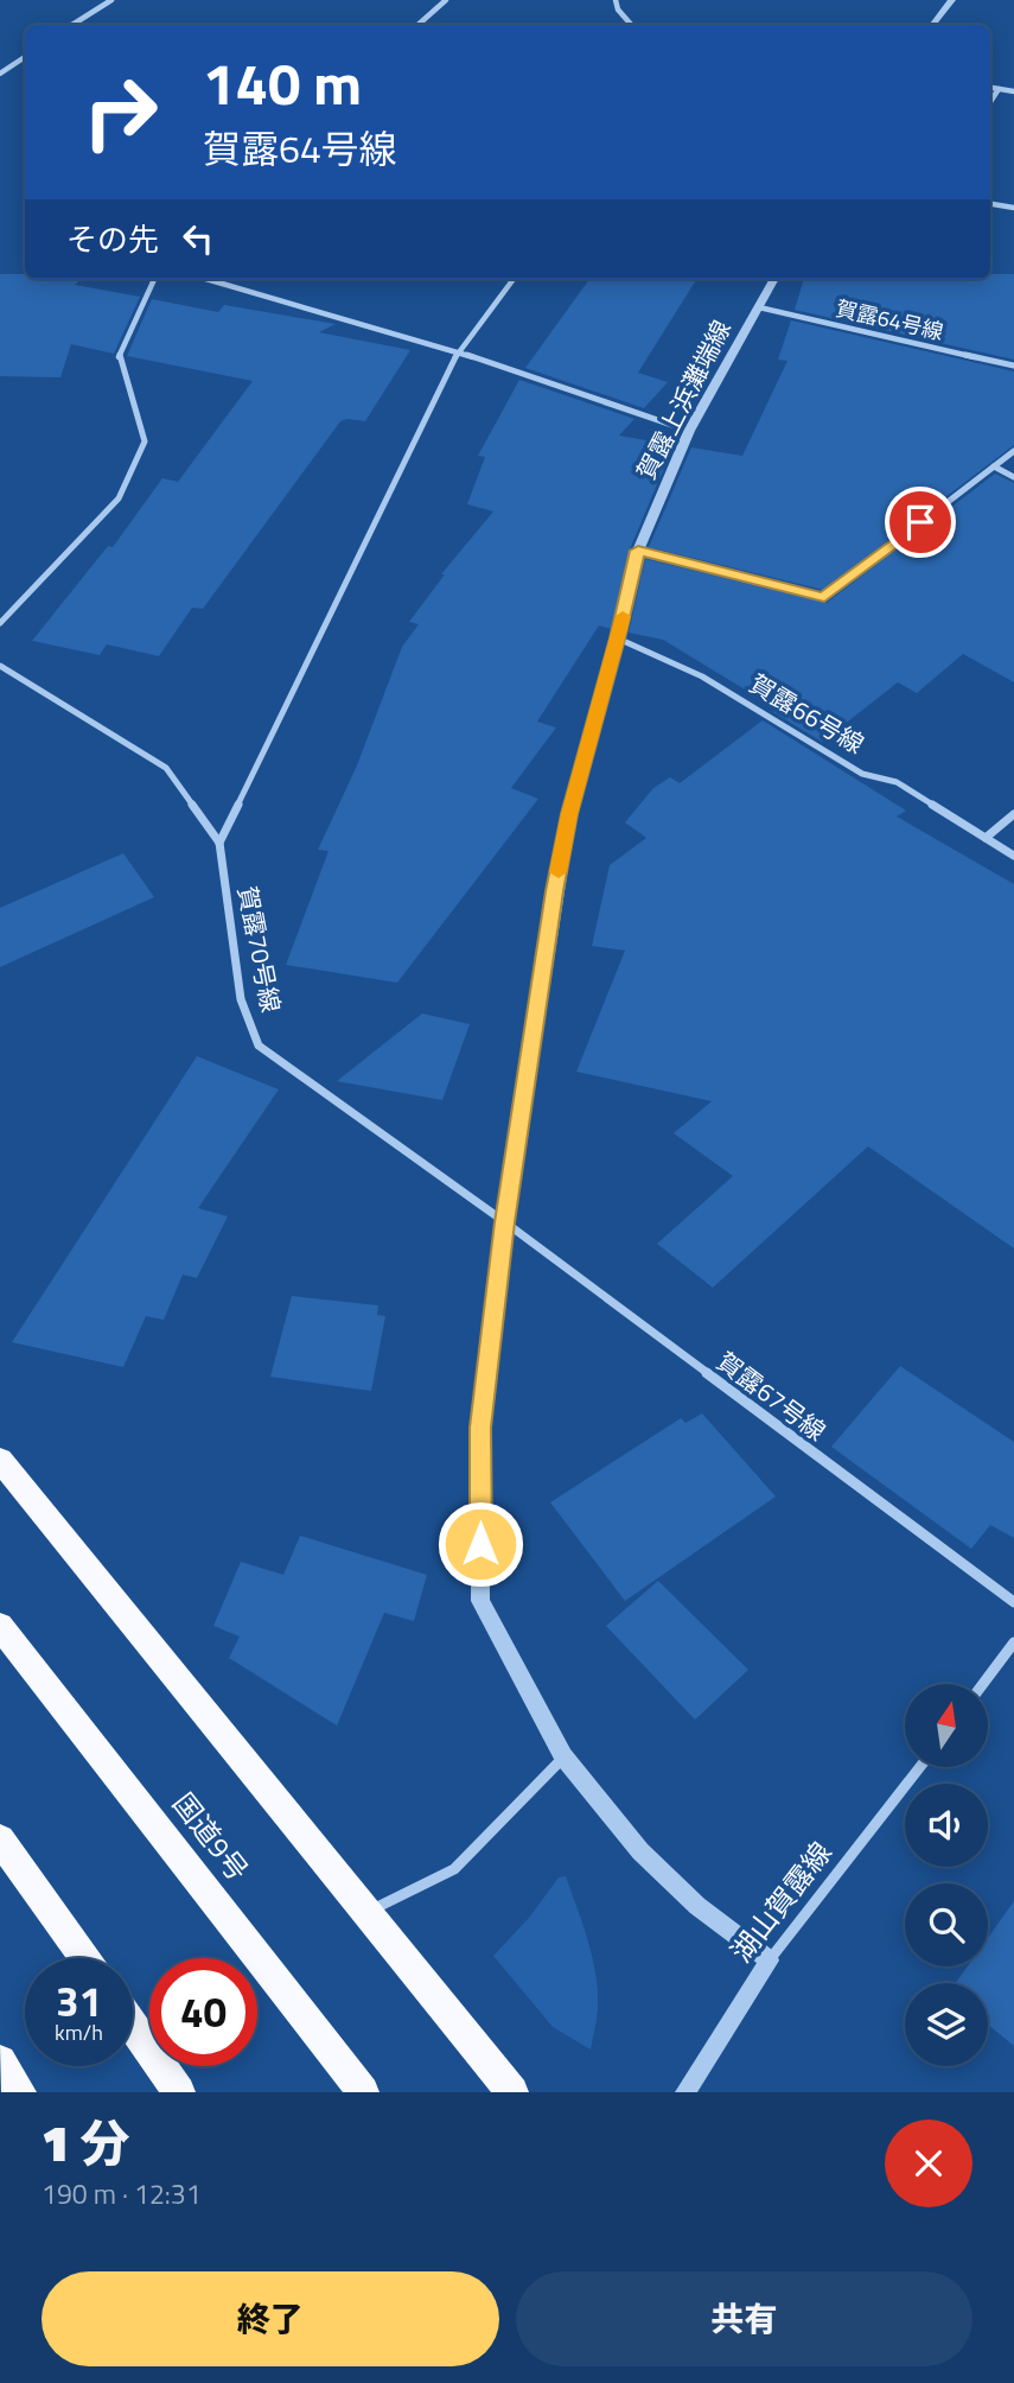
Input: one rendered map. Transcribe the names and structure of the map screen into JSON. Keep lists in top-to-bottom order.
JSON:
{
  "streets": {
    "highway": ["国道9号"],
    "street": [
      "賀露64号線",
      "賀露上浜灘端線",
      "賀露66号線",
      "賀露70号線",
      "賀露67号線",
      "湖山賀露線"
    ]
  },
  "crossings": [
    ["賀露64号線", "賀露上浜灘端線"],
    ["賀露上浜灘端線", "賀露66号線"],
    ["賀露上浜灘端線", "賀露70号線"],
    ["賀露上浜灘端線", "賀露67号線"],
    ["賀露70号線", "賀露67号線"]
  ],
  "north": "top",
  "page": {
    "turn": ["140 m", "賀露64号線"],
    "then": "その先",
    "speed": "31 km/h",
    "limit": "40",
    "heading": ["1 分", "190 m · 12:31"],
    "buttons": ["終了", "共有"]
  }
}
